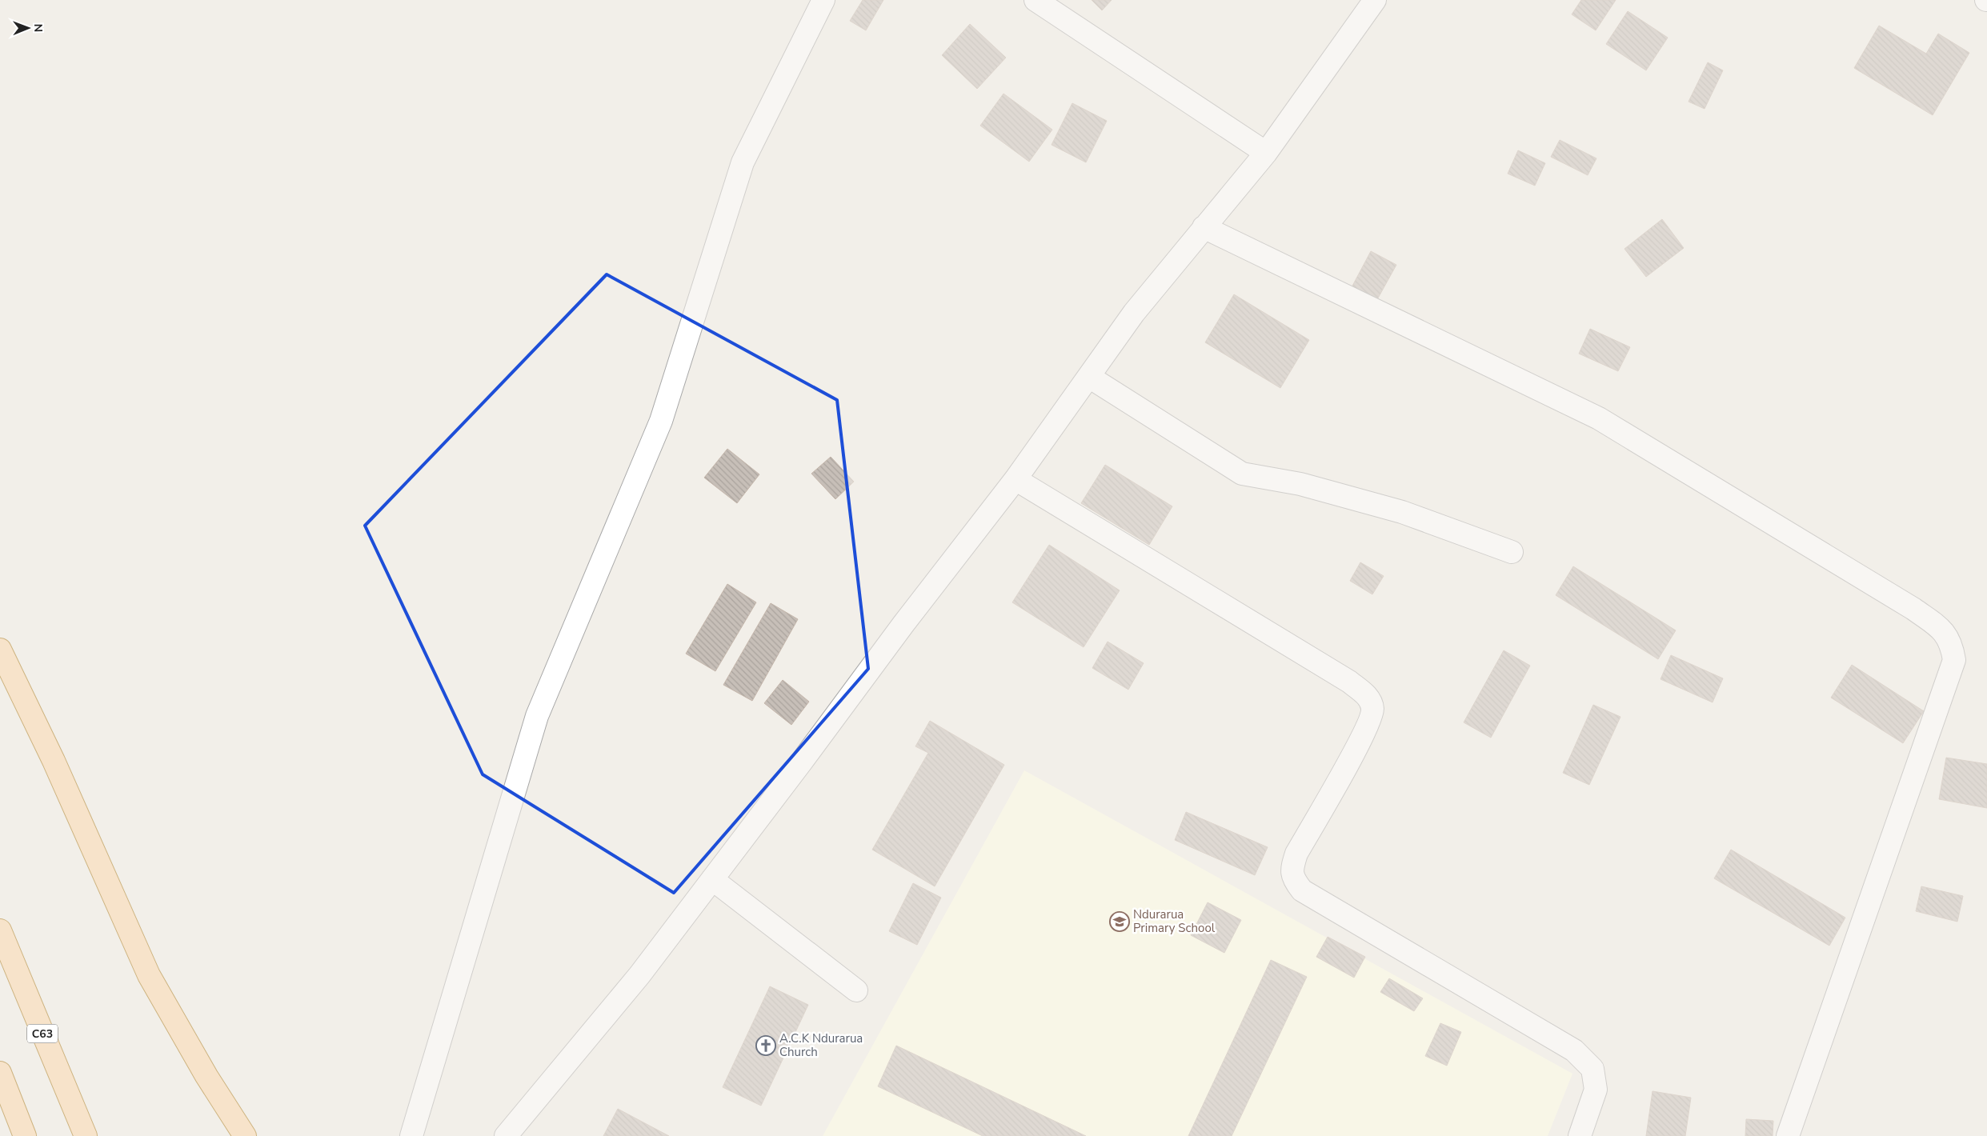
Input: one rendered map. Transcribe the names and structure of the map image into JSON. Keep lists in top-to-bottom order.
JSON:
{
  "streets": {
    "main road": ["C63"]
  },
  "places": {
    "school or university": ["Ndurarua Primary School"],
    "church": ["A.C.K Ndurarua Church"]
  },
  "north": "right"
}
